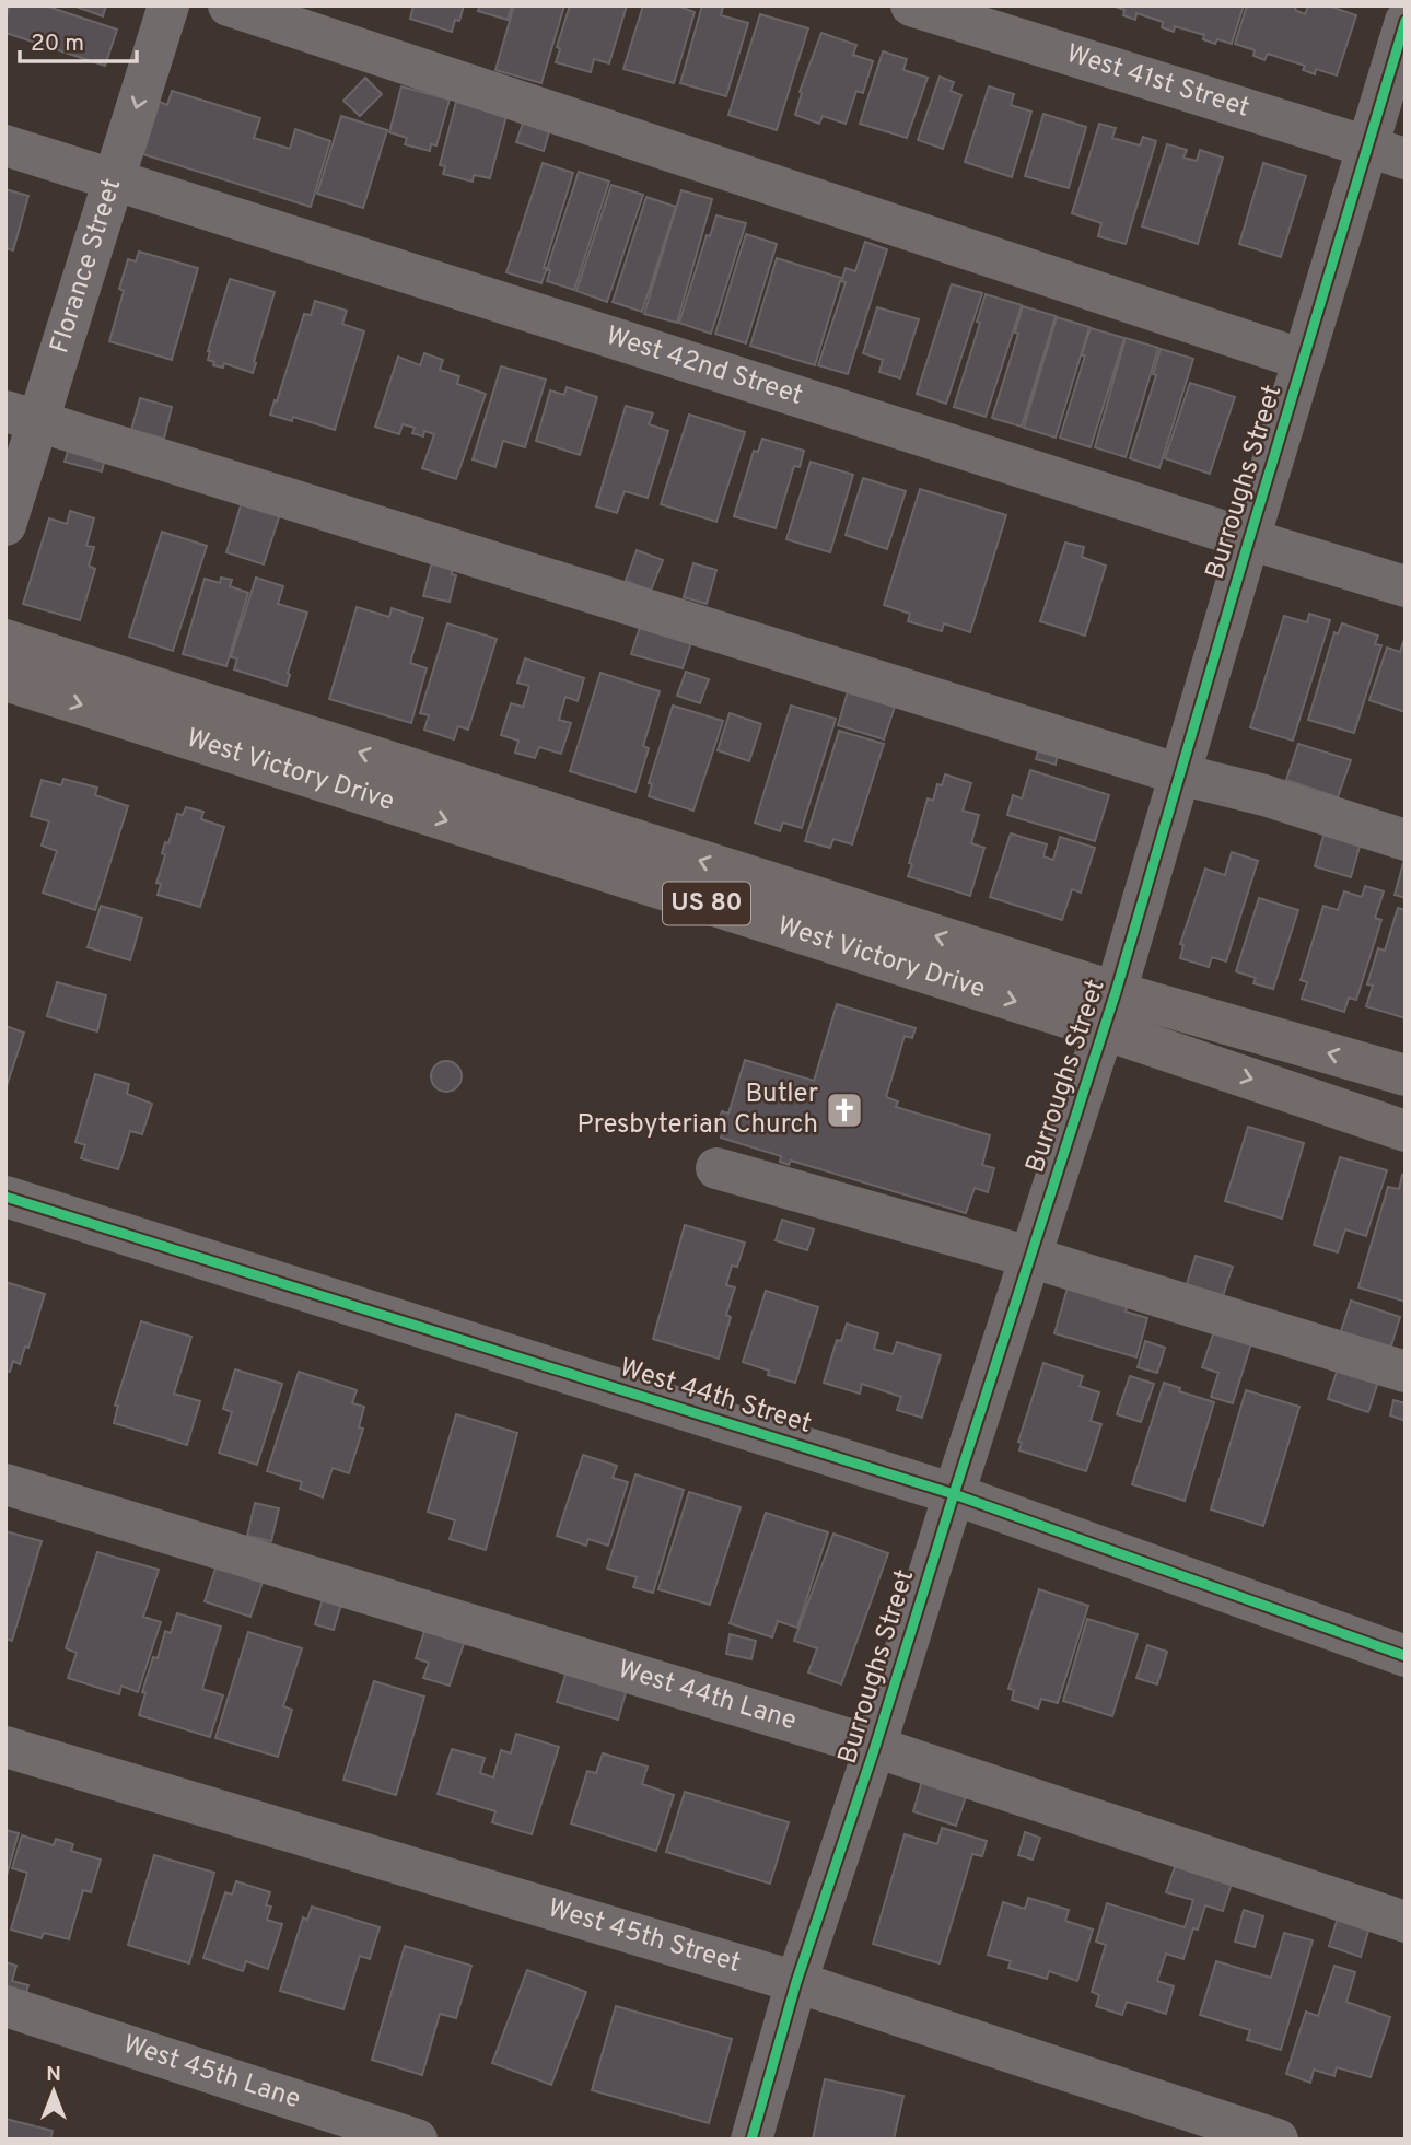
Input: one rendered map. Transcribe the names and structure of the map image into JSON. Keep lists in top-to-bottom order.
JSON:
{
  "streets": {
    "main road": ["West Victory Drive", "US 80"],
    "street": [
      "West 41st Street",
      "Florance Street",
      "West 42nd Street",
      "Burroughs Street",
      "West 44th Street",
      "West 44th Lane",
      "West 45th Street",
      "West 45th Lane"
    ]
  },
  "crossings": [
    ["West 41st Street", "Burroughs Street"],
    ["Florance Street", "West 42nd Street"],
    ["West 42nd Street", "Burroughs Street"],
    ["Burroughs Street", "West Victory Drive"],
    ["Burroughs Street", "West 44th Street"],
    ["Burroughs Street", "West 44th Lane"],
    ["Burroughs Street", "West 45th Street"]
  ],
  "places": {
    "church": ["Butler Presbyterian Church"]
  },
  "scale_bar": "20 m",
  "north": "top"
}
